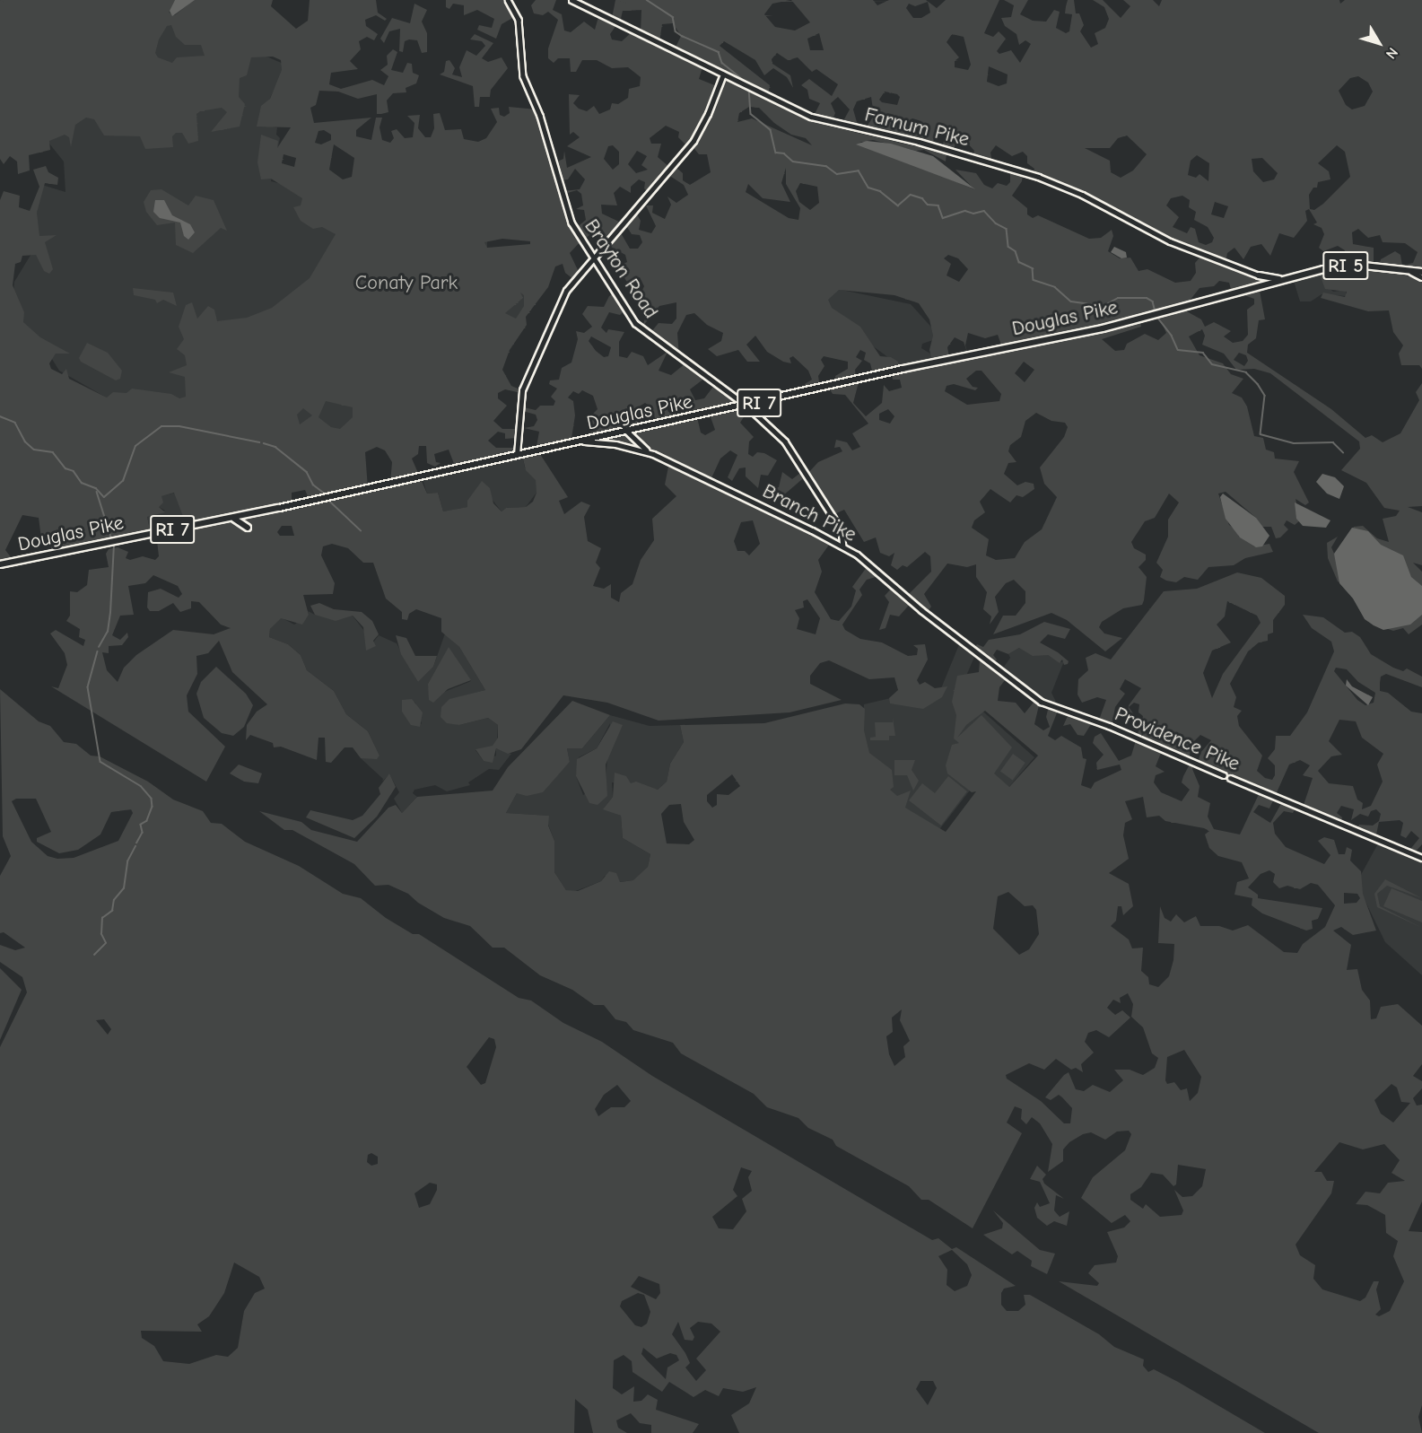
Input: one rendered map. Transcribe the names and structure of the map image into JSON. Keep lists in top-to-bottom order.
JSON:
{
  "streets": {
    "main road": [
      "Farnum Pike",
      "RI 5",
      "Douglas Pike",
      "RI 7",
      "Branch Pike",
      "Providence Pike"
    ],
    "street": ["Brayton Road"]
  },
  "crossings": [
    ["Farnum Pike", "RI 5"],
    ["Farnum Pike", "Douglas Pike"],
    ["RI 5", "Douglas Pike"],
    ["Brayton Road", "Douglas Pike"],
    ["Brayton Road", "Branch Pike"],
    ["Douglas Pike", "Branch Pike"],
    ["Branch Pike", "Providence Pike"]
  ],
  "parks": ["Conaty Park"],
  "north": "bottom right"
}
